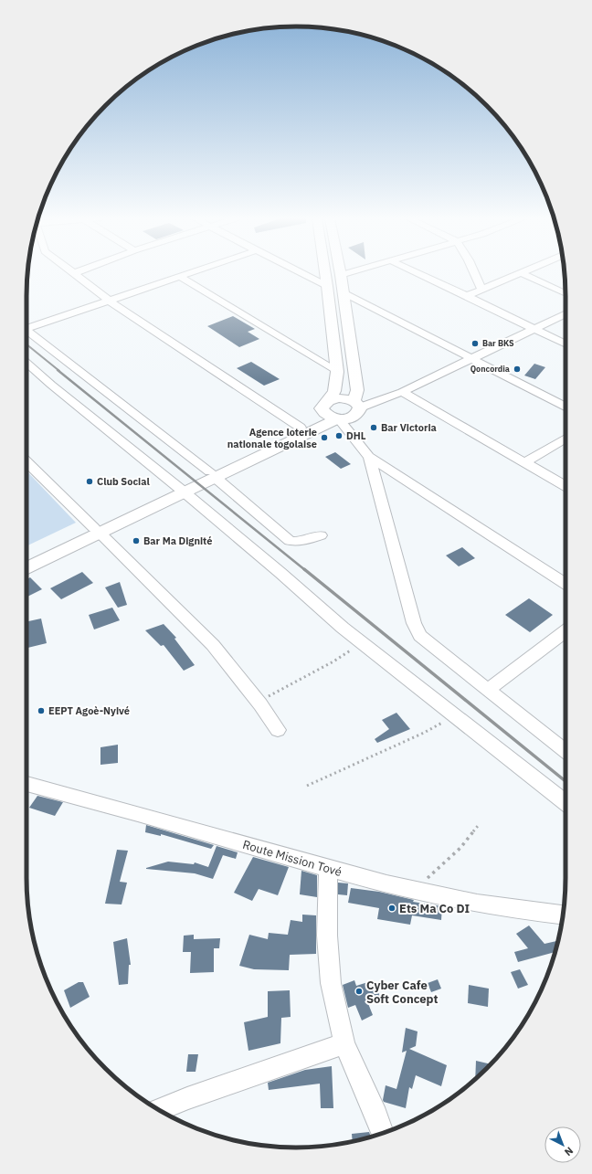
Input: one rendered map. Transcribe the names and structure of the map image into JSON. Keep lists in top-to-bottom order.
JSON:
{
  "streets": {
    "street": ["Route Mission Tové"]
  },
  "places": [
    "Bar BKS",
    "Qoncordia",
    "Bar Victoria",
    "DHL",
    "Agence loterie nationale togolaise",
    "Club Social",
    "Bar Ma Dignité",
    "EEPT Agoè-Nyivé",
    "Ets Ma Co DI",
    "Cyber Cafe Soft Concept"
  ],
  "north": "bottom right"
}
